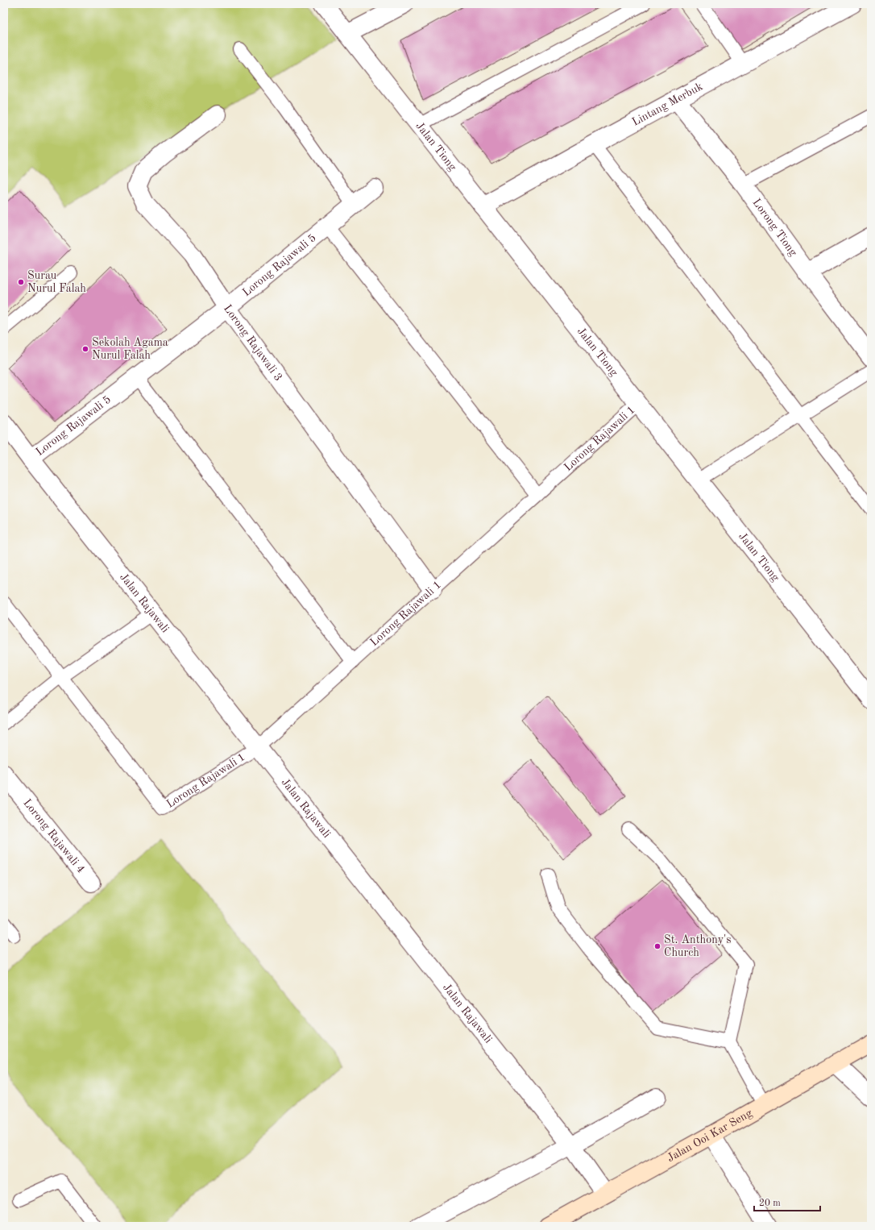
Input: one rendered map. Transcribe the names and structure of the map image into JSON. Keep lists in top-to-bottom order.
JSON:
{
  "streets": {
    "main road": ["Jalan Ooi Kar Seng"],
    "street": [
      "Lintang Merbuk",
      "Jalan Tiong",
      "Lorong Tiong",
      "Lorong Rajawali 5",
      "Lorong Rajawali 3",
      "Jalan Rajawali",
      "Lorong Rajawali 4"
    ],
    "lane": ["Lorong Rajawali 1"]
  },
  "crossings": [
    ["Lintang Merbuk", "Jalan Tiong"],
    ["Lintang Merbuk", "Lorong Tiong"],
    ["Jalan Tiong", "Lorong Rajawali 1"],
    ["Lorong Rajawali 5", "Lorong Rajawali 3"],
    ["Lorong Rajawali 5", "Jalan Rajawali"],
    ["Lorong Rajawali 3", "Lorong Rajawali 1"],
    ["Lorong Rajawali 1", "Jalan Rajawali"],
    ["Jalan Rajawali", "Jalan Ooi Kar Seng"]
  ],
  "places": ["Surau Nurul Falah", "Sekolah Agama Nurul Falah", "St. Anthony's Church"],
  "scale_bar": "20 m"
}
